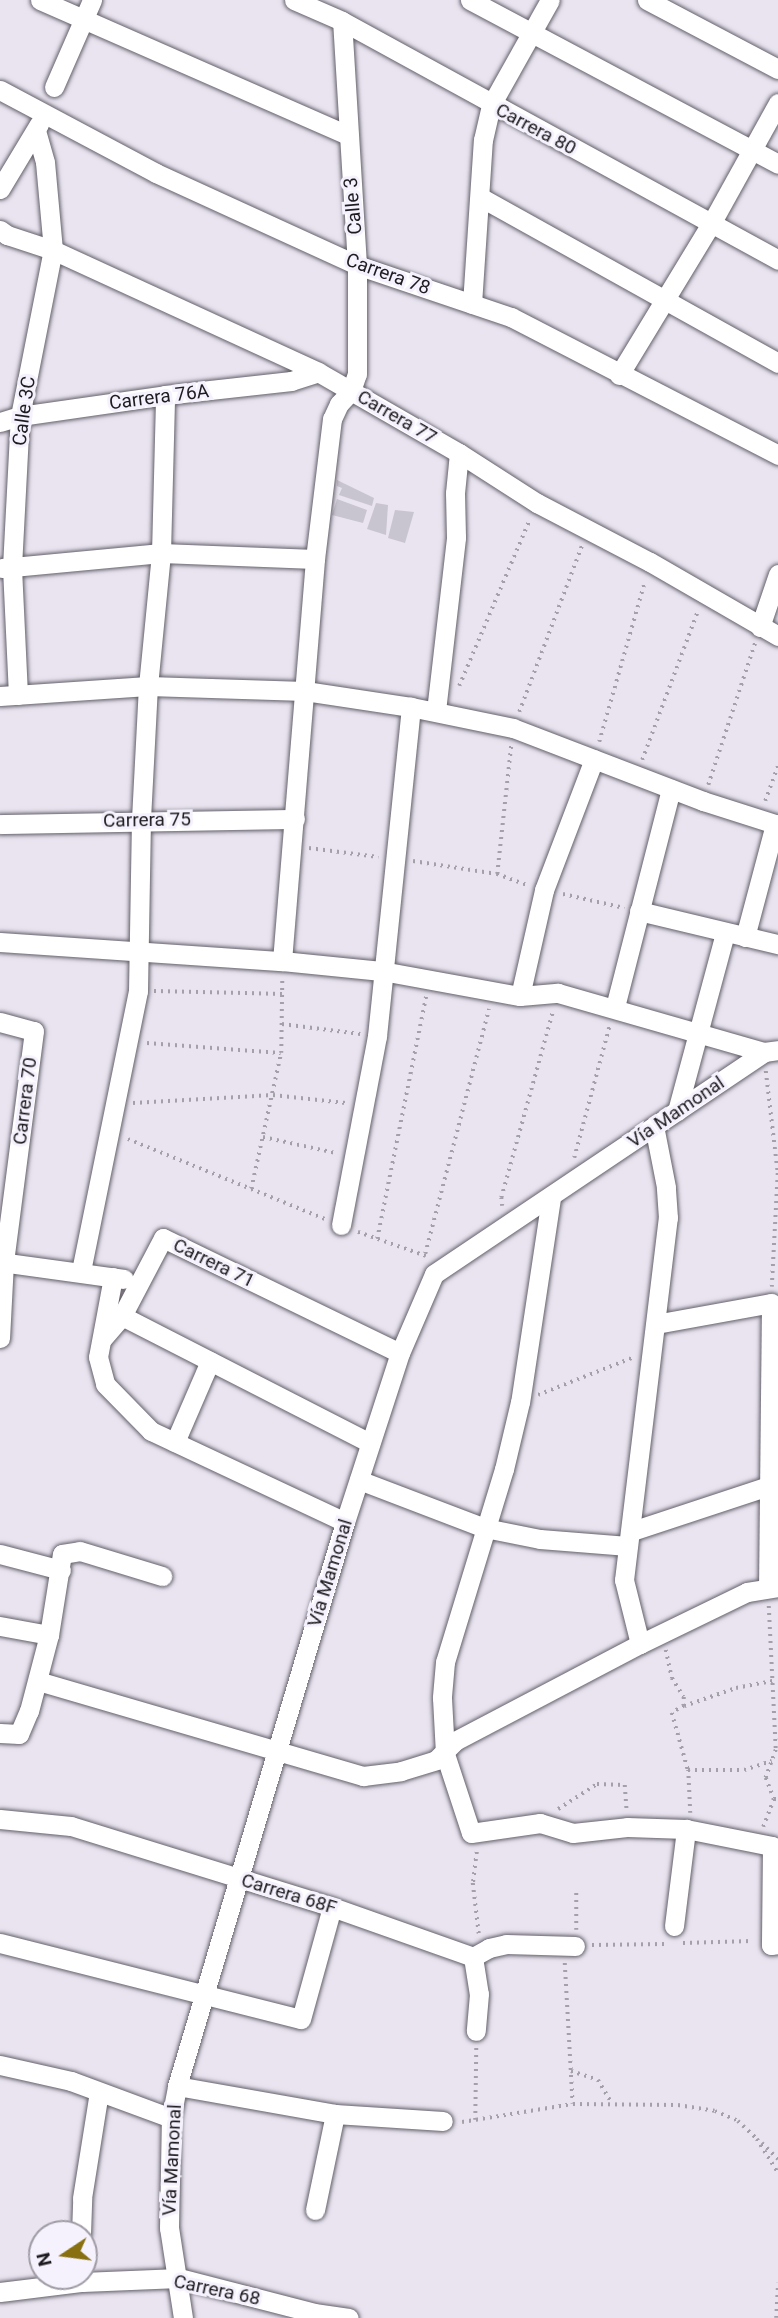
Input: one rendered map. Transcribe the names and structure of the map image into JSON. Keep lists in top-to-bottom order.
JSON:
{
  "streets": {
    "street": [
      "Carrera 80",
      "Calle 3",
      "Carrera 78",
      "Carrera 76A",
      "Calle 3C",
      "Carrera 77",
      "Carrera 75",
      "Carrera 70",
      "Vía Mamonal",
      "Carrera 71",
      "Carrera 68F",
      "Carrera 68"
    ]
  },
  "crossings": [
    ["Carrera 80", "Calle 3"],
    ["Calle 3", "Carrera 78"],
    ["Calle 3", "Carrera 77"],
    ["Carrera 78", "Calle 3C"],
    ["Carrera 76A", "Calle 3C"],
    ["Carrera 76A", "Carrera 77"],
    ["Calle 3C", "Carrera 77"],
    ["Vía Mamonal", "Carrera 71"],
    ["Vía Mamonal", "Carrera 68F"],
    ["Vía Mamonal", "Carrera 68"]
  ],
  "north": "left"
}
